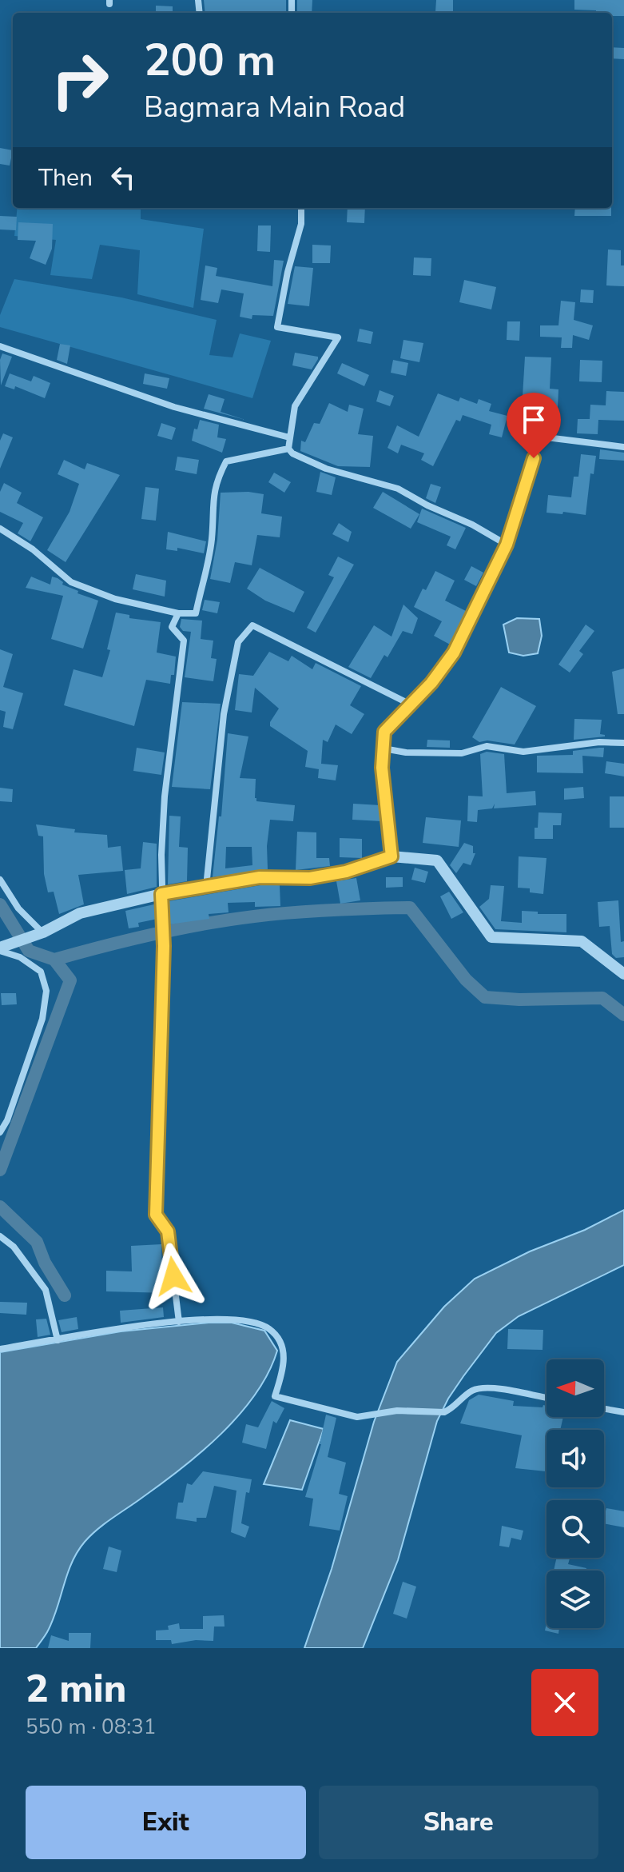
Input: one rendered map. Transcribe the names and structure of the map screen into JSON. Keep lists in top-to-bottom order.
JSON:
{
  "north": "left",
  "page": {
    "turn": ["200 m", "Bagmara Main Road"],
    "then": "Then",
    "heading": ["2 min", "550 m · 08:31"],
    "buttons": ["Exit", "Share"]
  }
}
